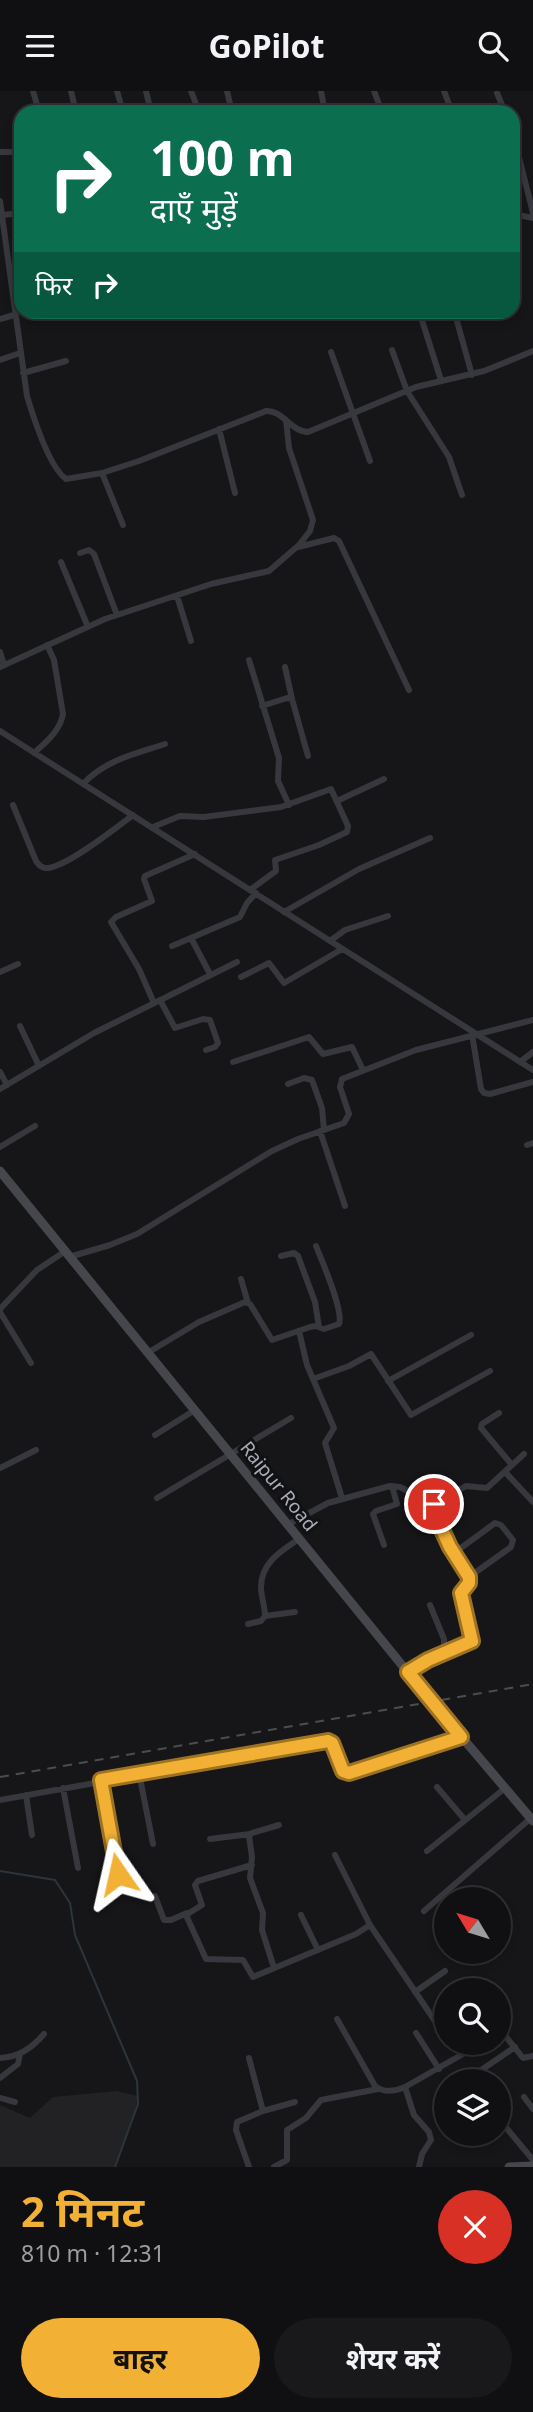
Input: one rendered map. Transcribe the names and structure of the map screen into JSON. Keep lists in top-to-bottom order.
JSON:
{
  "streets": {
    "main road": ["Raipur Road"]
  },
  "north": "top left",
  "page": {
    "header": "GoPilot",
    "turn": ["100 m", "दाएँ मुड़ें"],
    "then": "फिर",
    "heading": ["2 मिनट", "810 m · 12:31"],
    "buttons": ["बाहर", "शेयर करें"]
  }
}
